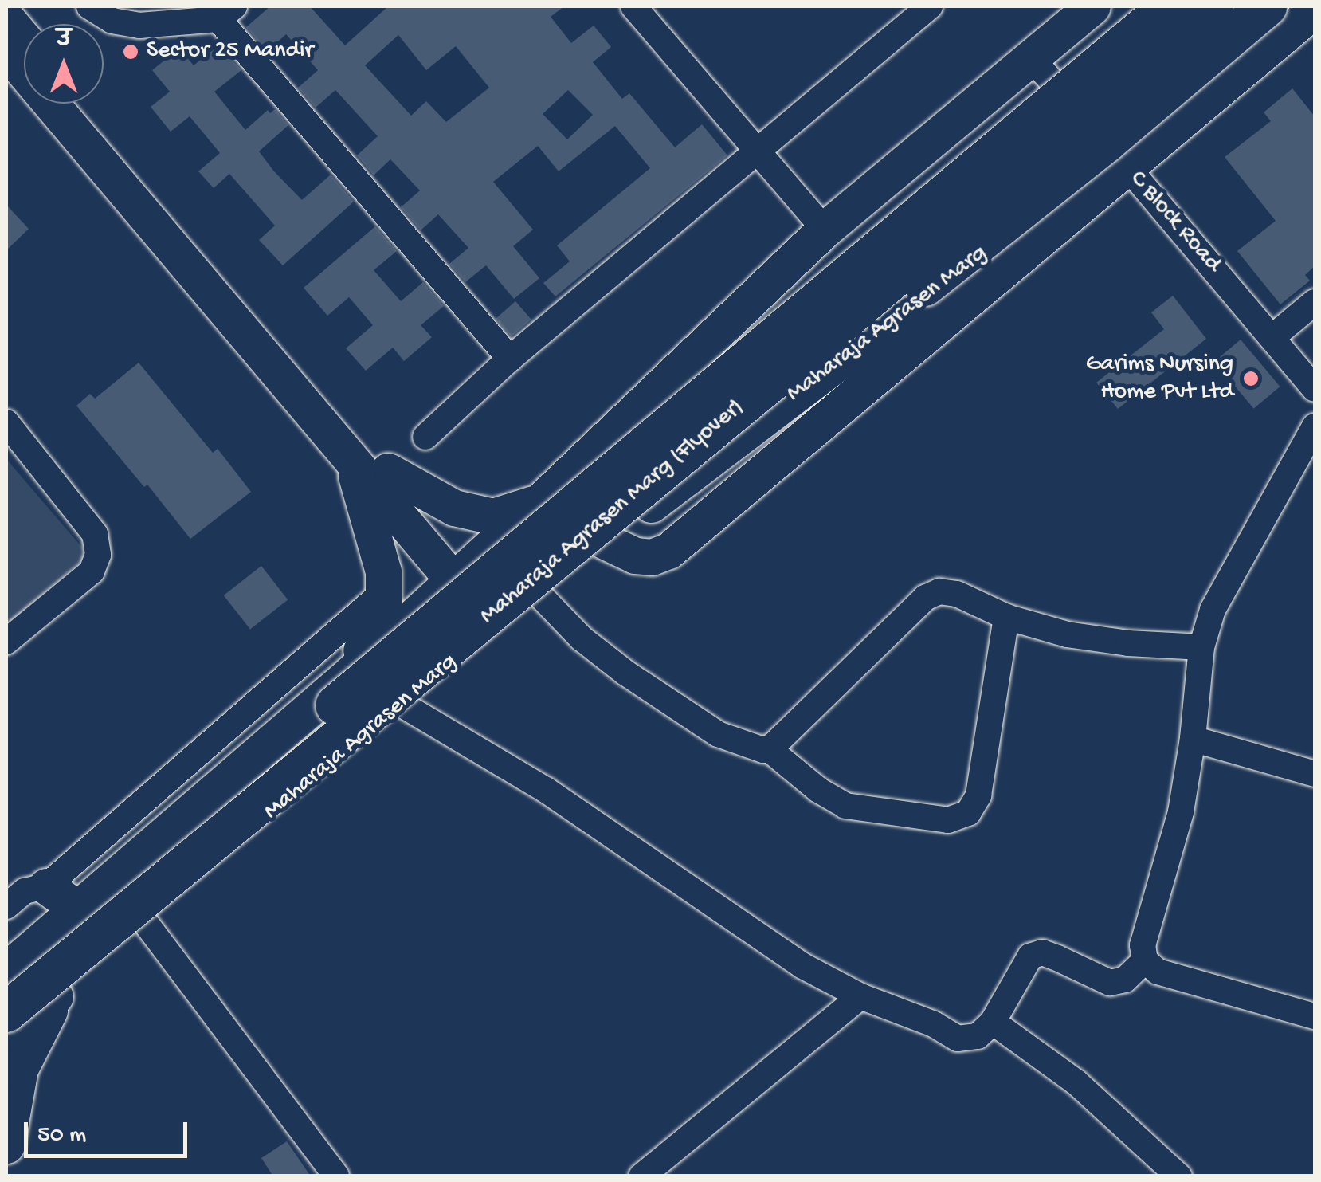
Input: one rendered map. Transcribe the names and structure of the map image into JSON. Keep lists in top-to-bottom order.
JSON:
{
  "streets": {
    "main road": ["Maharaja Agrasen Marg", "Maharaja Agrasen Marg (Flyover)"],
    "street": ["C Block Road"]
  },
  "crossings": [
    ["C Block Road", "Maharaja Agrasen Marg"]
  ],
  "places": ["Sector 25 Mandir", "Garims Nursing Home Pvt Ltd"],
  "scale_bar": "50 m",
  "north": "top"
}
